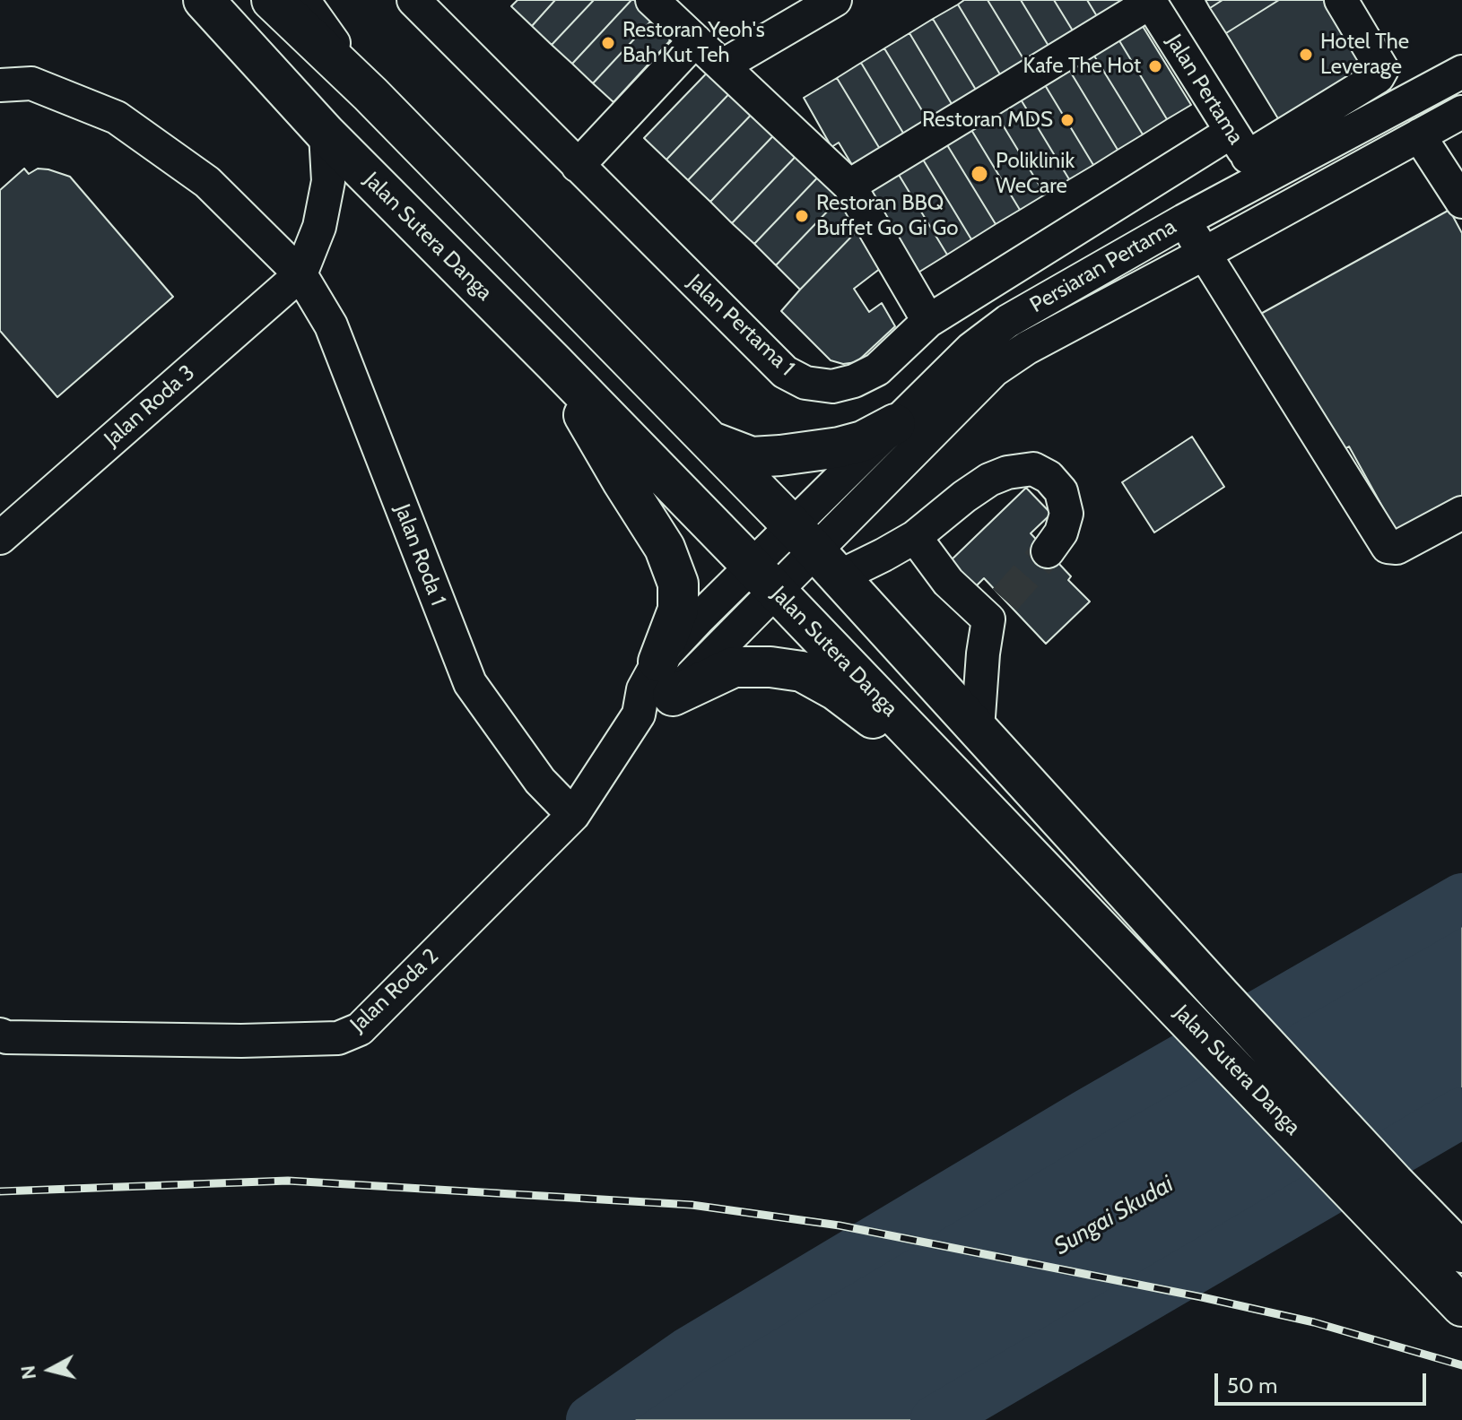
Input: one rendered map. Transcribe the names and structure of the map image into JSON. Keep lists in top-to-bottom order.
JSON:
{
  "streets": {
    "main road": ["Jalan Sutera Danga"],
    "street": [
      "Jalan Pertama",
      "Persiaran Pertama",
      "Jalan Pertama 1",
      "Jalan Roda 3",
      "Jalan Roda 1",
      "Jalan Roda 2"
    ]
  },
  "crossings": [
    ["Jalan Pertama", "Persiaran Pertama"],
    ["Jalan Pertama", "Jalan Pertama 1"],
    ["Jalan Sutera Danga", "Persiaran Pertama"],
    ["Jalan Sutera Danga", "Jalan Roda 2"],
    ["Persiaran Pertama", "Jalan Pertama 1"],
    ["Persiaran Pertama", "Jalan Roda 2"],
    ["Jalan Roda 3", "Jalan Roda 1"],
    ["Jalan Roda 1", "Jalan Roda 2"]
  ],
  "water": ["Sungai Skudai"],
  "places": [
    "Restoran Yeoh's Bah Kut Teh",
    "Hotel The Leverage",
    "Kafe The Hot",
    "Restoran MDS",
    "Poliklinik WeCare",
    "Restoran BBQ Buffet Go Gi Go"
  ],
  "scale_bar": "50 m",
  "north": "left"
}
